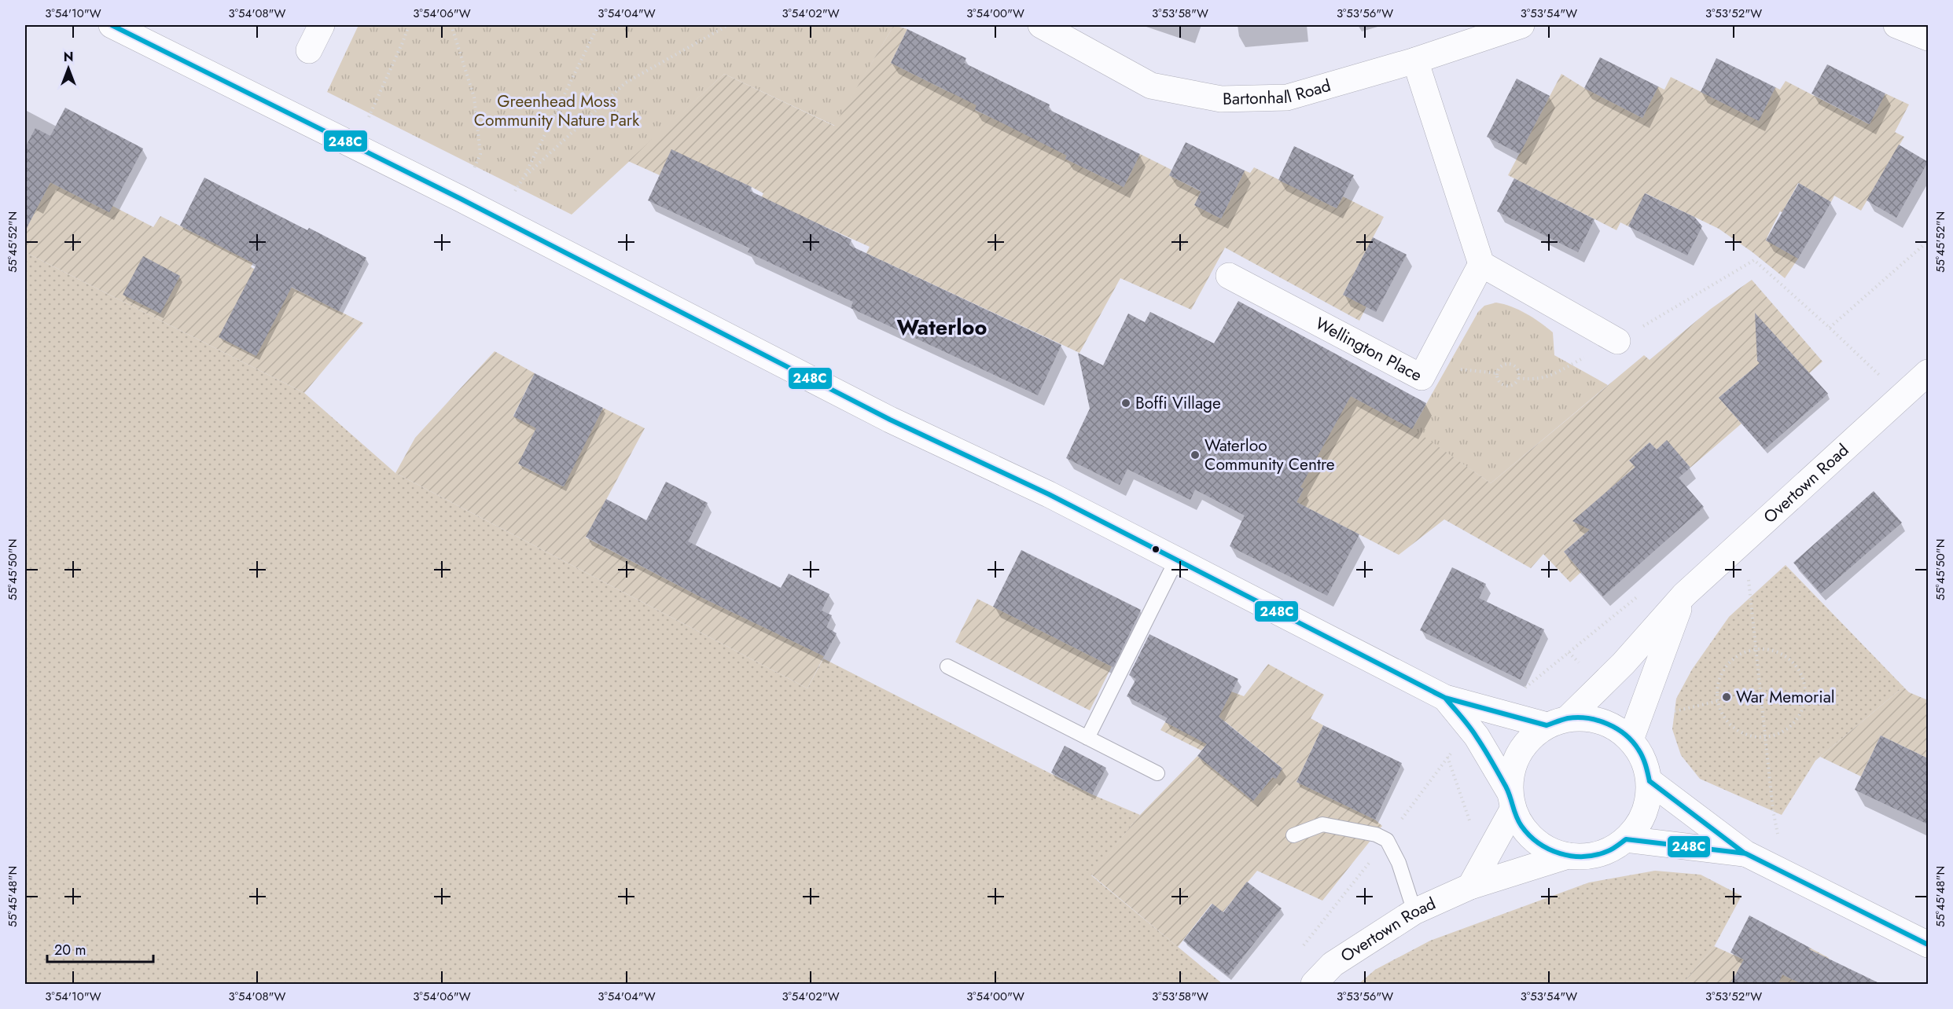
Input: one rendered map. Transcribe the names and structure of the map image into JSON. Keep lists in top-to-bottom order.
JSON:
{
  "streets": {
    "main road": ["Bartonhall Road", "Wellington Place", "Overtown Road"]
  },
  "districts": ["Waterloo"],
  "parks": ["Greenhead Moss Community Nature Park"],
  "places": ["Boffi Village", "Waterloo Community Centre", "War Memorial"],
  "lines": ["transit line 248C"],
  "scale_bar": "20 m",
  "north": "top",
  "coordinates": [
    "3°54'10\"W",
    "3°54'08\"W",
    "3°54'06\"W",
    "3°54'04\"W",
    "3°54'02\"W",
    "3°54'00\"W",
    "3°53'58\"W",
    "3°53'56\"W",
    "3°53'54\"W",
    "3°53'52\"W",
    "55°45'52\"N",
    "55°45'50\"N",
    "55°45'48\"N"
  ]
}
